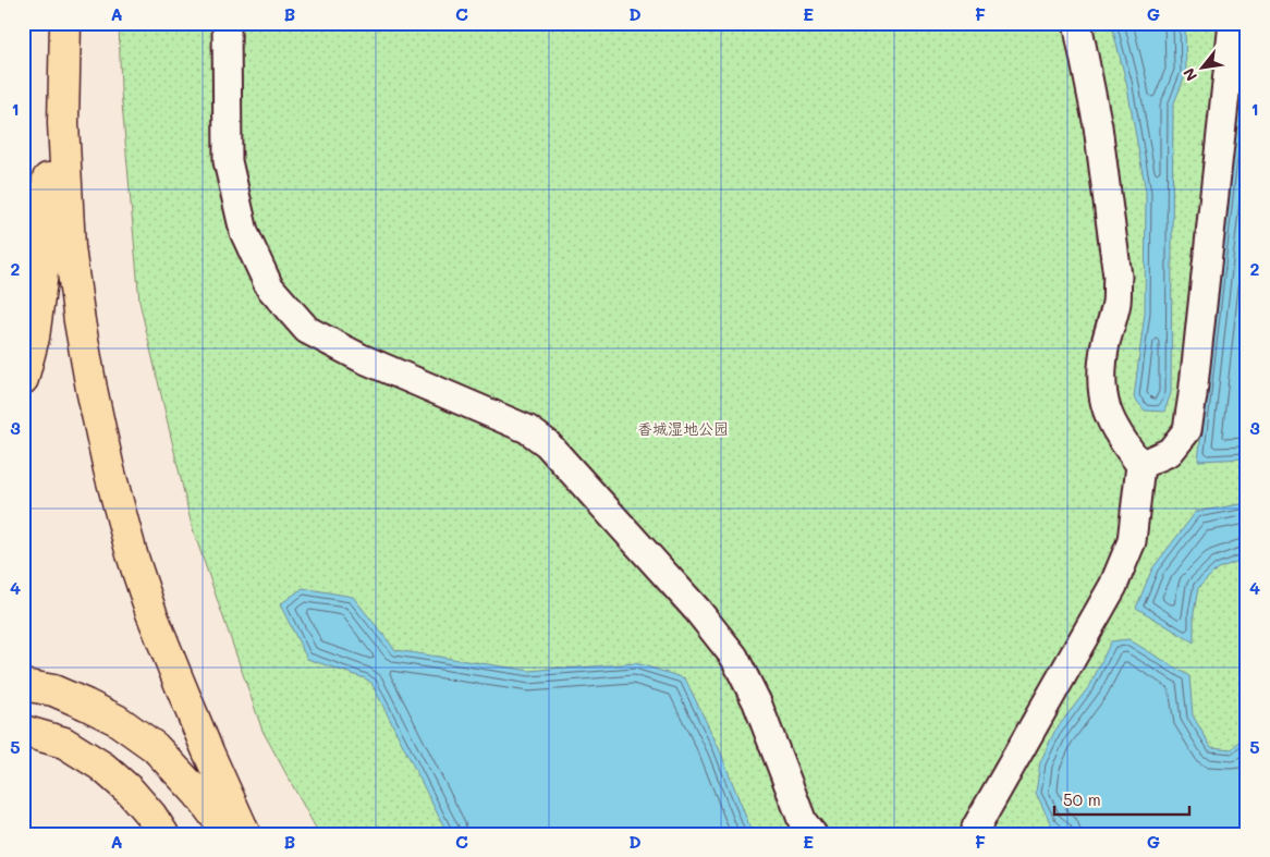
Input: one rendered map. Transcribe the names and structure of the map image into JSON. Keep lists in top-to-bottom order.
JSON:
{
  "parks": ["香城湿地公园"],
  "scale_bar": "50 m",
  "north": "bottom left",
  "grid": {
    "columns": [
      "A",
      "B",
      "C",
      "D",
      "E",
      "F",
      "G"
    ],
    "rows": [
      "1",
      "2",
      "3",
      "4",
      "5"
    ]
  }
}
